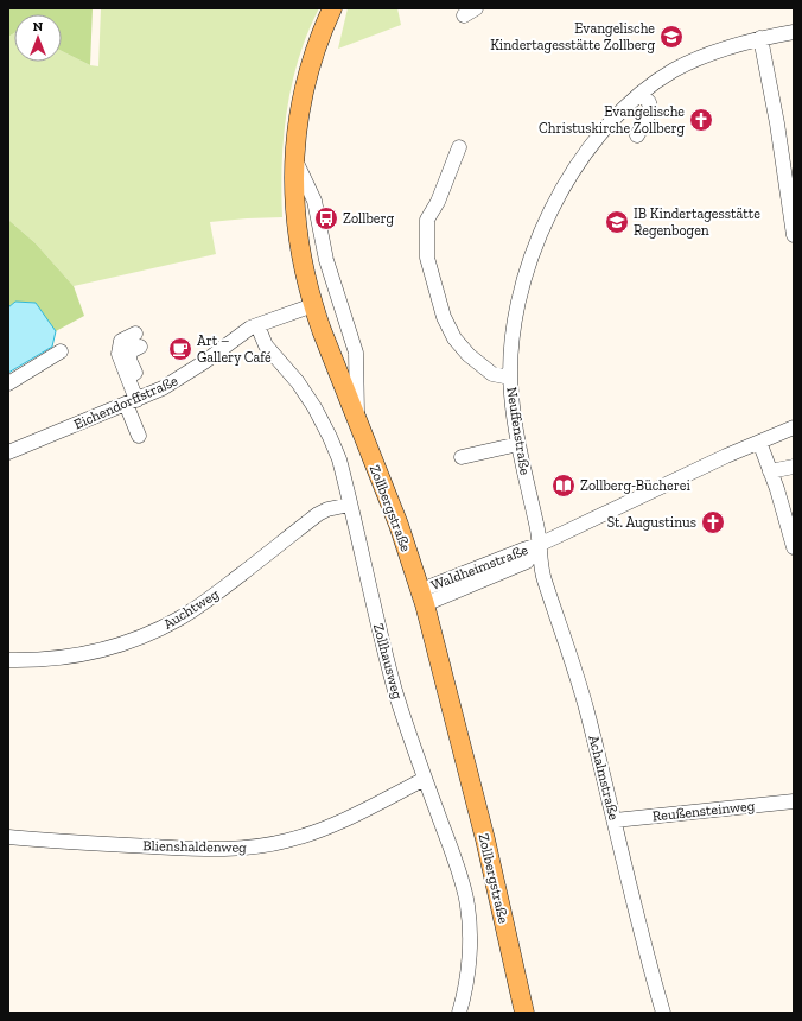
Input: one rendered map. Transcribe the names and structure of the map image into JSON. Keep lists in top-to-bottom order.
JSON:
{
  "streets": {
    "main road": ["Zollbergstraße"],
    "street": [
      "Eichendorffstraße",
      "Neuffenstraße",
      "Waldheimstraße",
      "Auchtweg",
      "Zollhausweg",
      "Achalmstraße",
      "Reußensteinweg",
      "Blienshaldenweg"
    ]
  },
  "crossings": [
    ["Eichendorffstraße", "Zollbergstraße"],
    ["Eichendorffstraße", "Zollhausweg"],
    ["Neuffenstraße", "Waldheimstraße"],
    ["Neuffenstraße", "Achalmstraße"],
    ["Zollbergstraße", "Waldheimstraße"],
    ["Waldheimstraße", "Achalmstraße"],
    ["Auchtweg", "Zollhausweg"],
    ["Zollhausweg", "Blienshaldenweg"],
    ["Achalmstraße", "Reußensteinweg"]
  ],
  "places": {
    "school or university": ["Evangelische Kindertagesstätte Zollberg", "IB Kindertagesstätte Regenbogen"],
    "church": ["Evangelische Christuskirche Zollberg", "St. Augustinus"],
    "bus stop": ["Zollberg"],
    "cafe": ["Art – Gallery Café"],
    "library": ["Zollberg-Bücherei"]
  },
  "north": "top"
}
